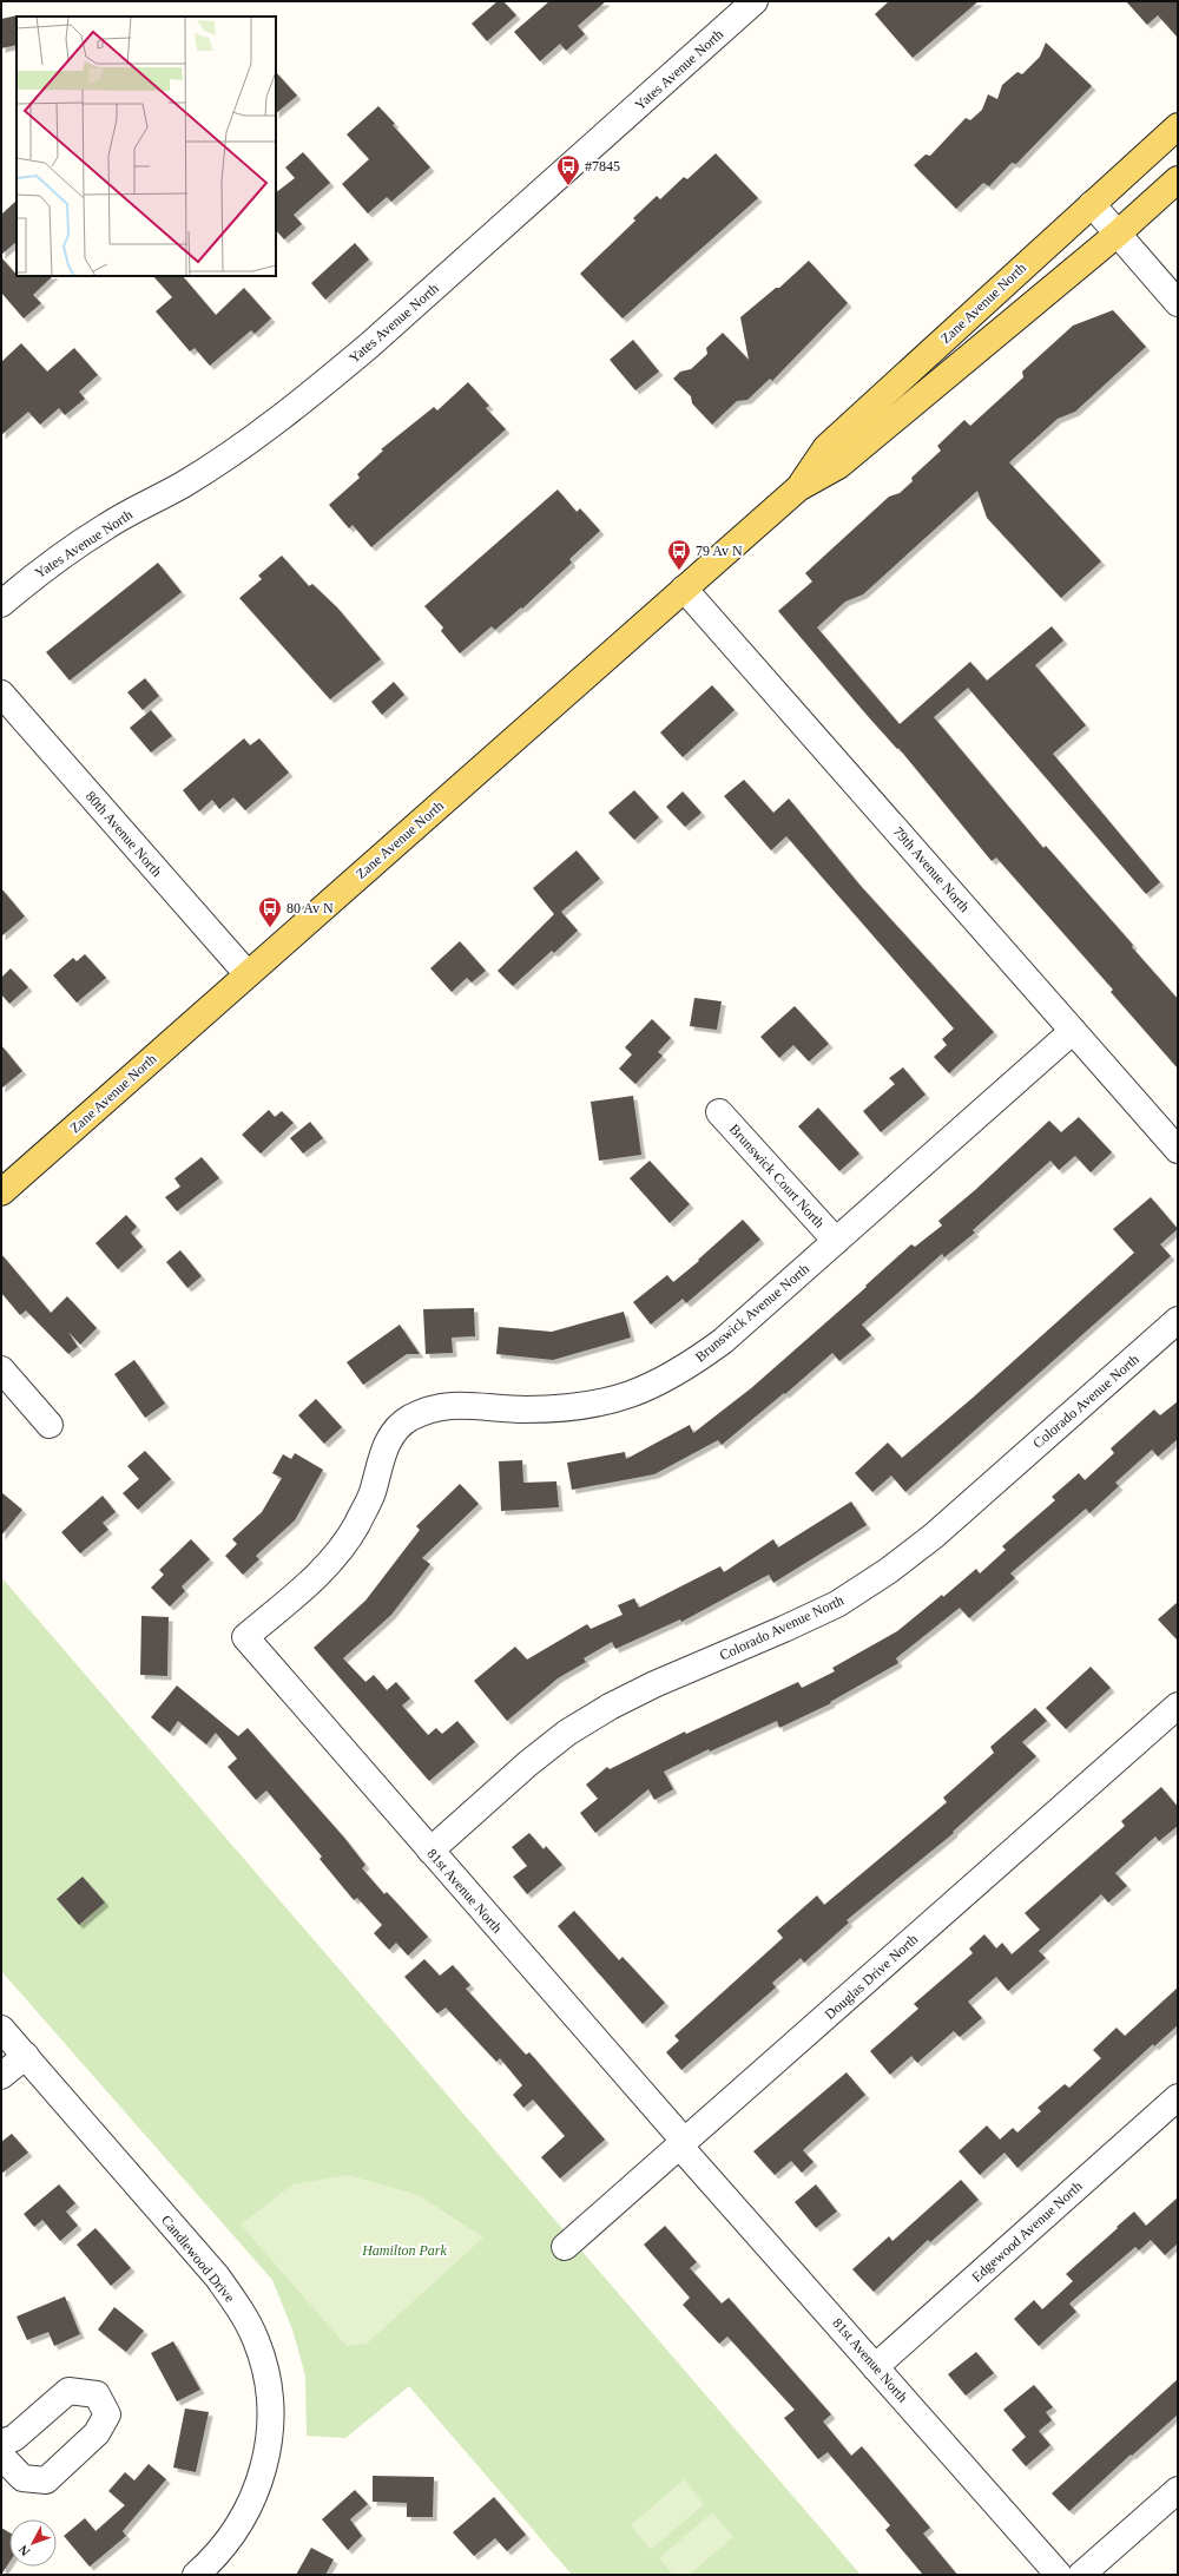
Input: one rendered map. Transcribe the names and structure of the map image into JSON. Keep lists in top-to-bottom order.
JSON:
{
  "streets": {
    "main road": ["Zane Avenue North"],
    "street": [
      "Yates Avenue North",
      "80th Avenue North",
      "79th Avenue North",
      "Brunswick Court North",
      "Brunswick Avenue North",
      "Colorado Avenue North",
      "81st Avenue North",
      "Douglas Drive North",
      "Edgewood Avenue North",
      "Candlewood Drive"
    ]
  },
  "crossings": [
    ["Zane Avenue North", "80th Avenue North"],
    ["Zane Avenue North", "79th Avenue North"],
    ["79th Avenue North", "Brunswick Avenue North"],
    ["Brunswick Court North", "Brunswick Avenue North"],
    ["Brunswick Avenue North", "81st Avenue North"],
    ["Colorado Avenue North", "81st Avenue North"],
    ["81st Avenue North", "Douglas Drive North"],
    ["81st Avenue North", "Edgewood Avenue North"]
  ],
  "parks": ["Hamilton Park"],
  "places": {
    "bus stop": ["#7845", "79 Av N", "80 Av N"]
  },
  "north": "bottom left"
}
